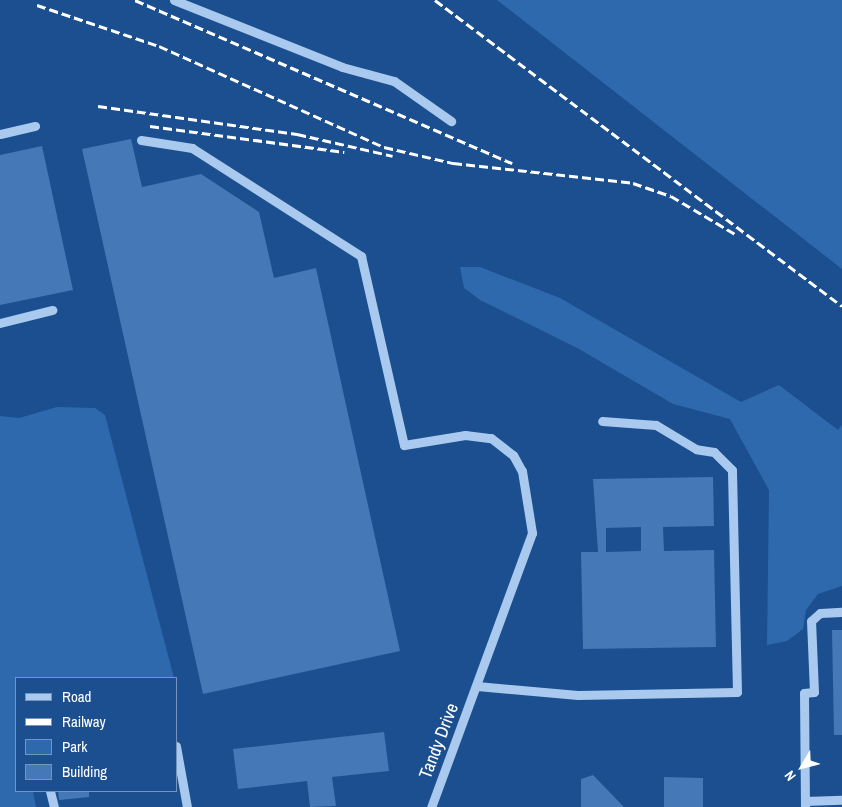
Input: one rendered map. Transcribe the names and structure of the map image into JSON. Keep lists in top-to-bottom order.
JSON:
{
  "streets": {
    "street": ["Tandy Drive"]
  },
  "legend": [
    "Road",
    "Railway",
    "Park",
    "Building"
  ],
  "north": "bottom left"
}
